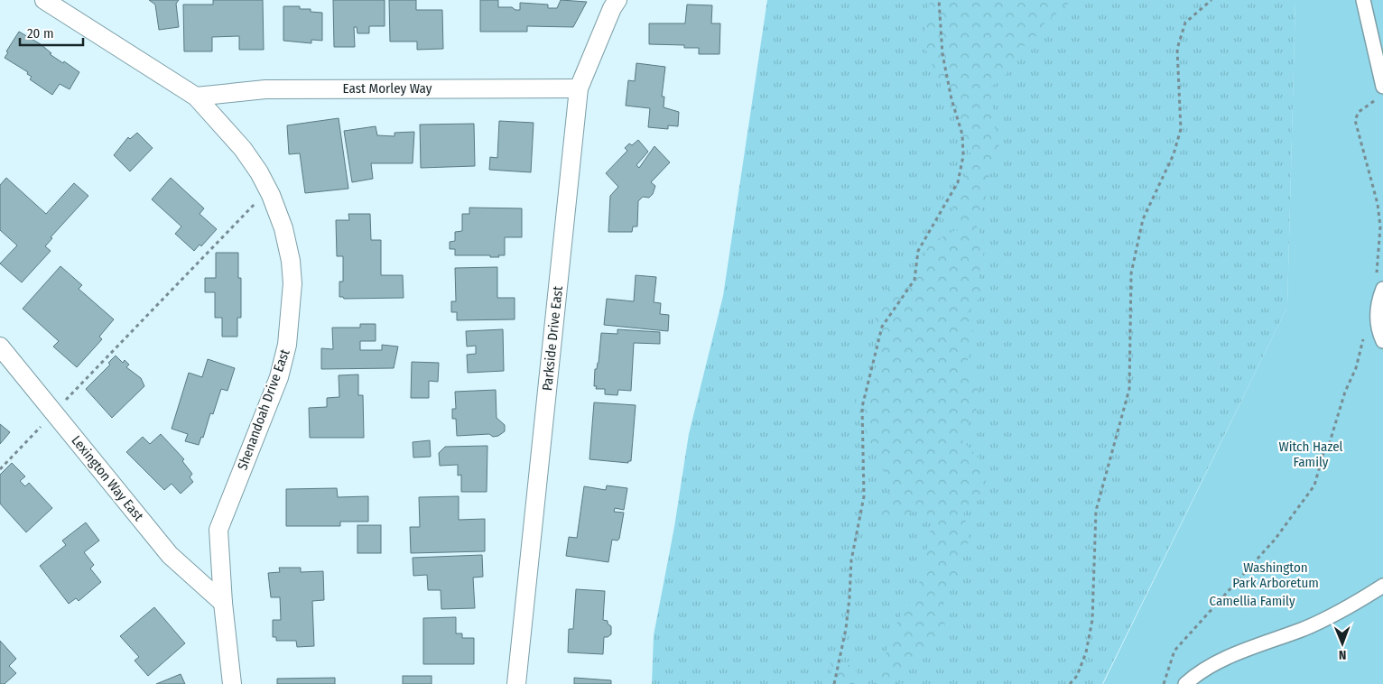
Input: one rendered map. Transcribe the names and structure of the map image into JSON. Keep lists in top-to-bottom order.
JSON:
{
  "streets": {
    "street": [
      "East Morley Way",
      "Parkside Drive East",
      "Shenandoah Drive East",
      "Lexington Way East"
    ]
  },
  "crossings": [
    ["East Morley Way", "Parkside Drive East"],
    ["East Morley Way", "Shenandoah Drive East"],
    ["Shenandoah Drive East", "Lexington Way East"]
  ],
  "parks": ["Witch Hazel Family", "Washington Park Arboretum", "Camellia Family"],
  "scale_bar": "20 m",
  "north": "bottom"
}
